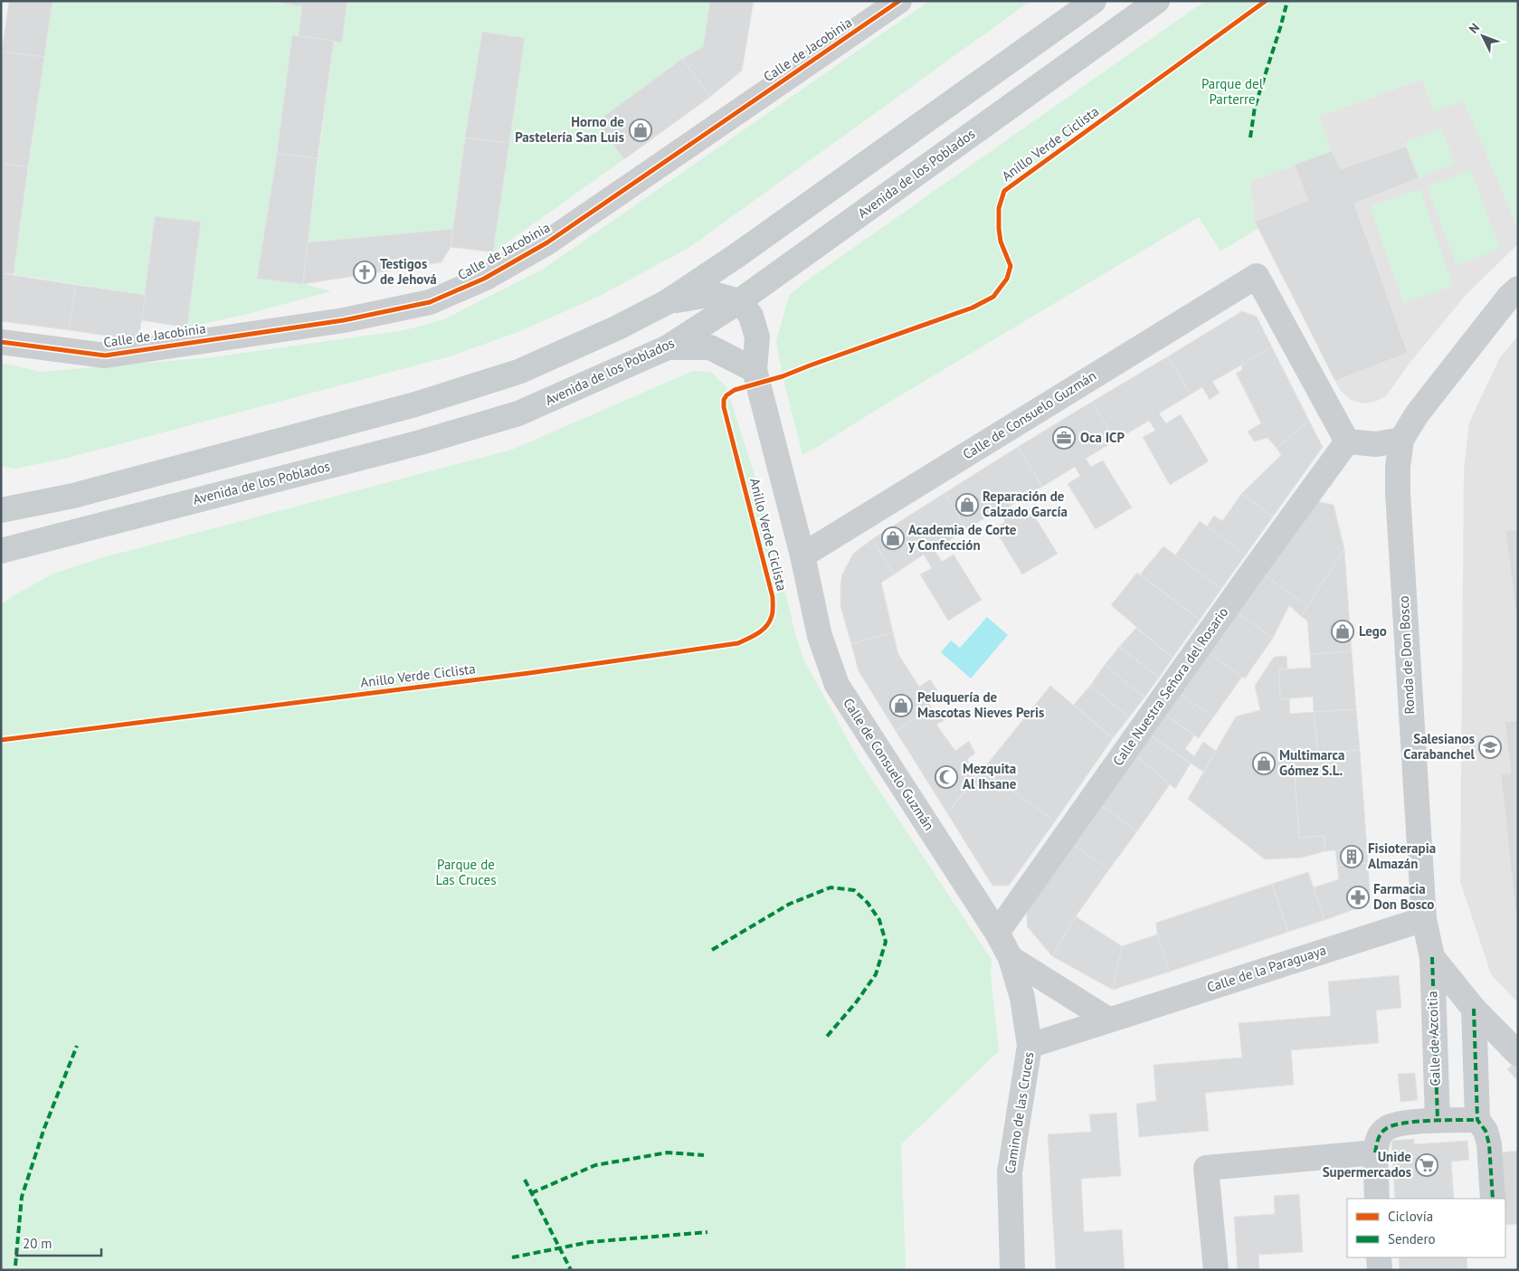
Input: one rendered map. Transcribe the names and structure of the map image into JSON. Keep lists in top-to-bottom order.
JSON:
{
  "streets": {
    "main road": ["Avenida de los Poblados"],
    "street": [
      "Calle de Jacobinia",
      "Calle de Consuelo Guzmán",
      "Ronda de Don Bosco",
      "Calle Nuestra Señora del Rosario",
      "Calle de la Paraguaya",
      "Calle de Azcoitia",
      "Camino de las Cruces"
    ],
    "cycle path": ["Anillo Verde Ciclista"]
  },
  "crossings": [
    ["Calle de Consuelo Guzmán", "Calle Nuestra Señora del Rosario"],
    ["Calle de Consuelo Guzmán", "Camino de las Cruces"],
    ["Ronda de Don Bosco", "Calle de la Paraguaya"],
    ["Ronda de Don Bosco", "Calle de Azcoitia"],
    ["Calle de la Paraguaya", "Camino de las Cruces"]
  ],
  "parks": ["Parque del Parterre", "Parque de Las Cruces"],
  "places": {
    "shop": [
      "Horno de Pastelería San Luis",
      "Reparación de Calzado García",
      "Academia de Corte y Confección",
      "Lego",
      "Peluquería de Mascotas Nieves Peris",
      "Multimarca Gómez S.L."
    ],
    "church": ["Testigos de Jehová"],
    "office": ["Oca ICP"],
    "school or university": ["Salesianos Carabanchel"],
    "mosque": ["Mezquita Al Ihsane"],
    "building": ["Fisioterapia Almazán"],
    "pharmacy": ["Farmacia Don Bosco"],
    "supermarket": ["Unide Supermercados"]
  },
  "legend": ["Ciclovía", "Sendero"],
  "scale_bar": "20 m",
  "north": "top left"
}
